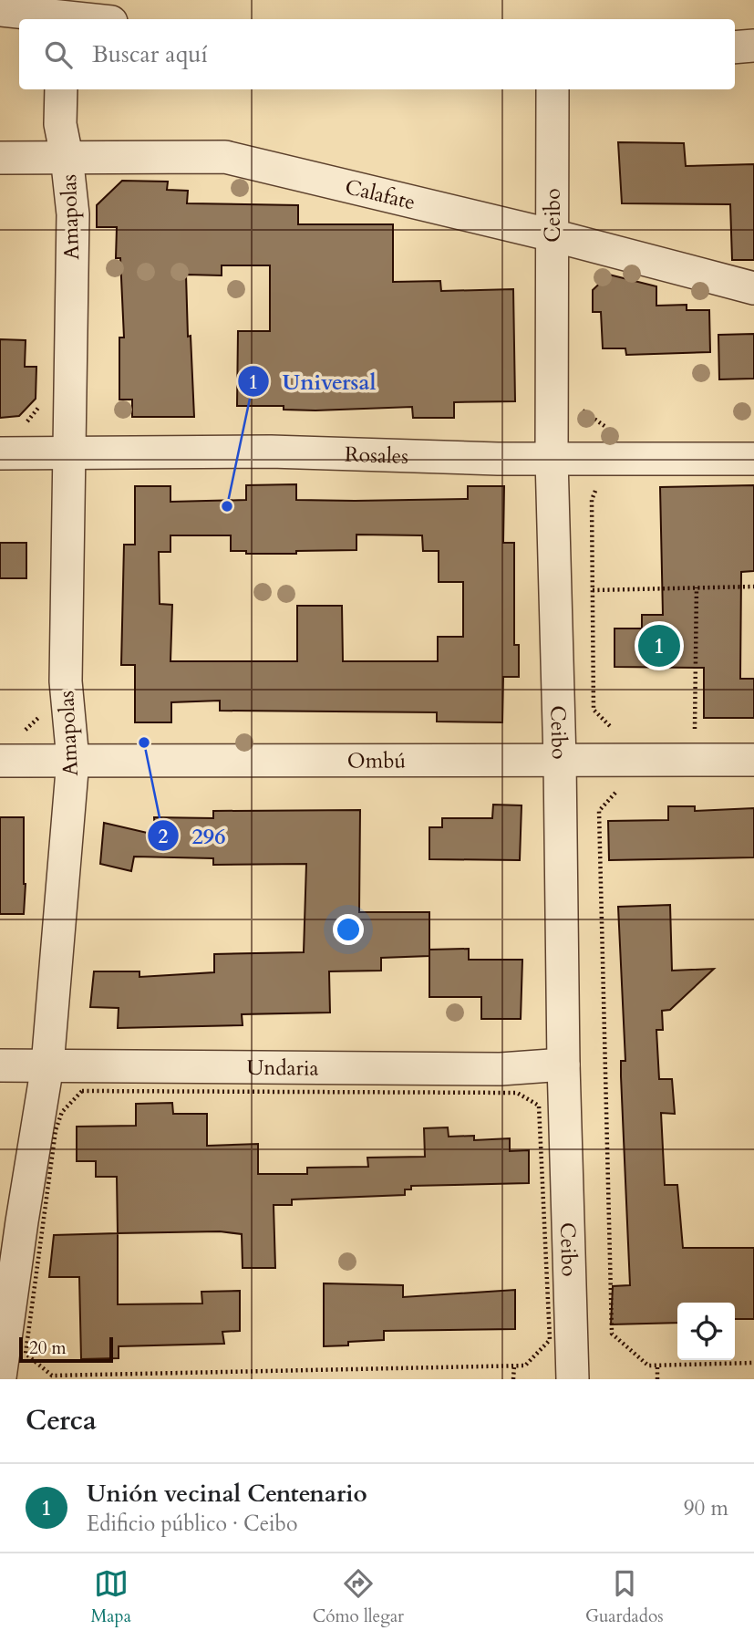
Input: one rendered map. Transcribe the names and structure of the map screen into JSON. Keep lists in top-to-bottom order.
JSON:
{
  "streets": {
    "street": [
      "Calafate",
      "Ceibo",
      "Amapolas",
      "Rosales",
      "Ombú",
      "Undaria"
    ]
  },
  "crossings": [
    ["Calafate", "Ceibo"],
    ["Calafate", "Amapolas"],
    ["Ceibo", "Rosales"],
    ["Ceibo", "Ombú"],
    ["Ceibo", "Undaria"],
    ["Amapolas", "Rosales"],
    ["Amapolas", "Ombú"],
    ["Amapolas", "Undaria"]
  ],
  "places": ["Universal", "296"],
  "scale_bar": "20 m",
  "page": {
    "search": "Buscar aquí",
    "pins": "1",
    "scale": "20 m",
    "heading": "Cerca",
    "list": [
      {
        "mark": "1",
        "name": "Unión vecinal Centenario",
        "note": "Edificio público · Ceibo",
        "value": "90 m"
      }
    ],
    "nav": ["Mapa", "Cómo llegar", "Guardados"]
  }
}
